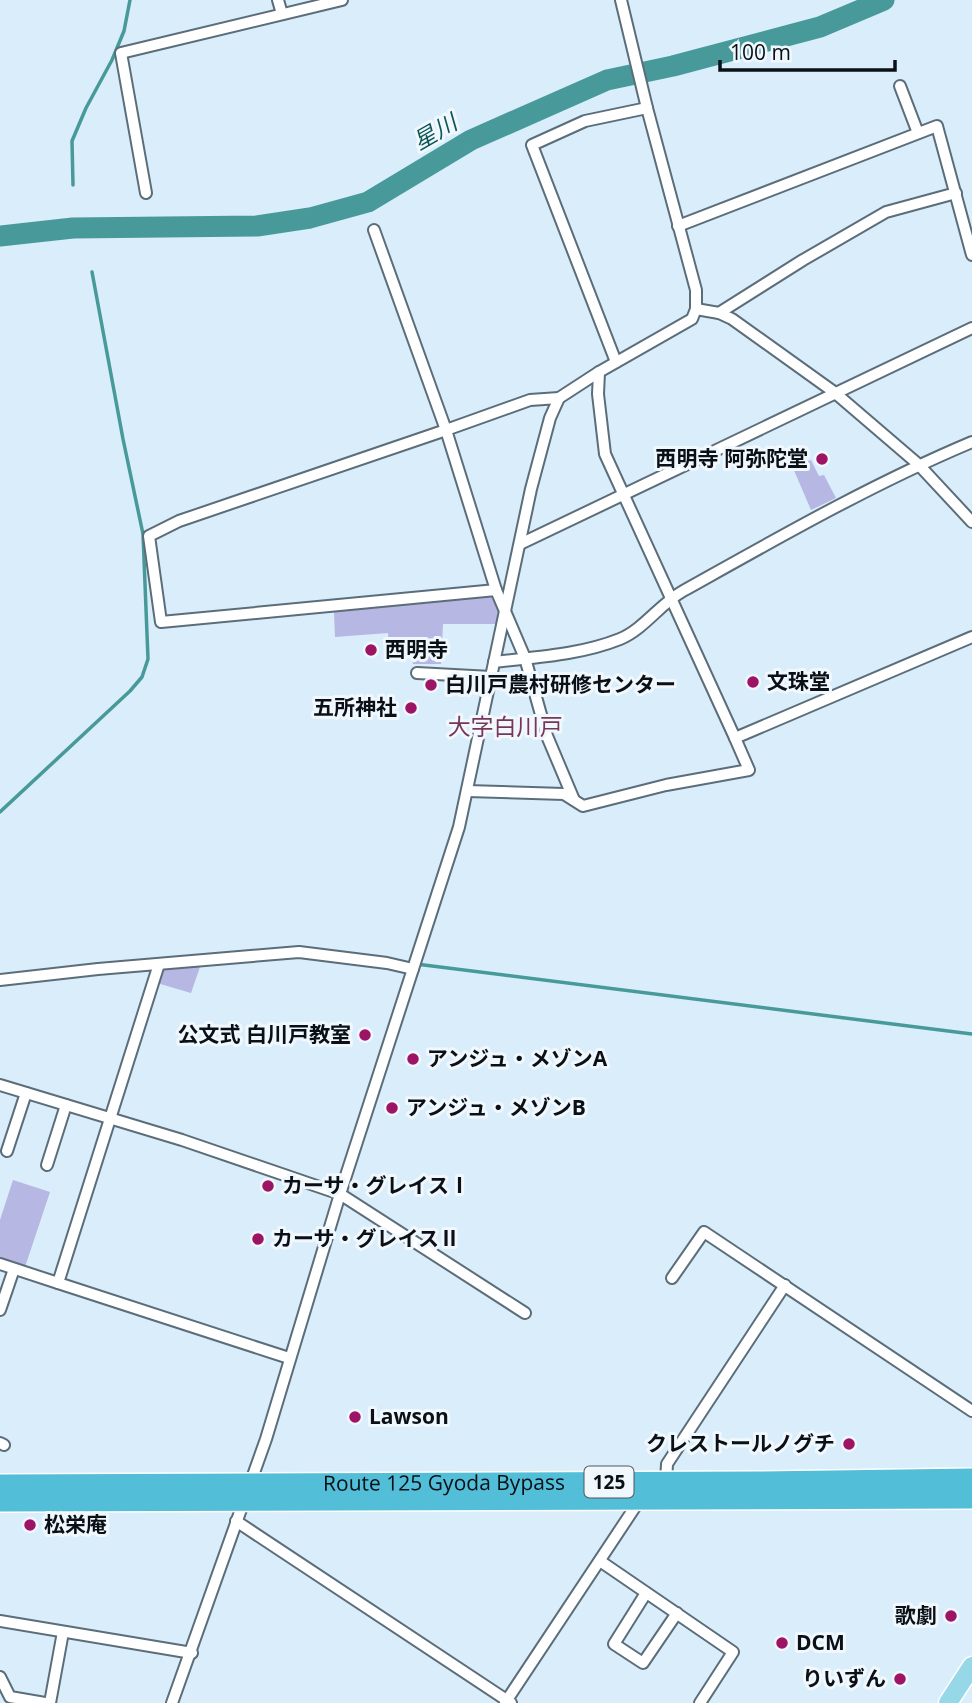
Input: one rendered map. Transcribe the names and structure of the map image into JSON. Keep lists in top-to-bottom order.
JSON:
{
  "streets": {
    "highway": ["Route 125 Gyoda Bypass", "125"]
  },
  "districts": ["大字白川戸"],
  "water": ["星川"],
  "places": [
    "西明寺 阿弥陀堂",
    "西明寺",
    "文珠堂",
    "白川戸農村研修センター",
    "五所神社",
    "公文式 白川戸教室",
    "アンジュ・メゾンA",
    "アンジュ・メゾンB",
    "カーサ・グレイスⅠ",
    "カーサ・グレイスⅡ",
    "Lawson",
    "クレストールノグチ",
    "松栄庵",
    "歌劇",
    "DCM",
    "りいずん"
  ],
  "scale_bar": "100 m"
}
